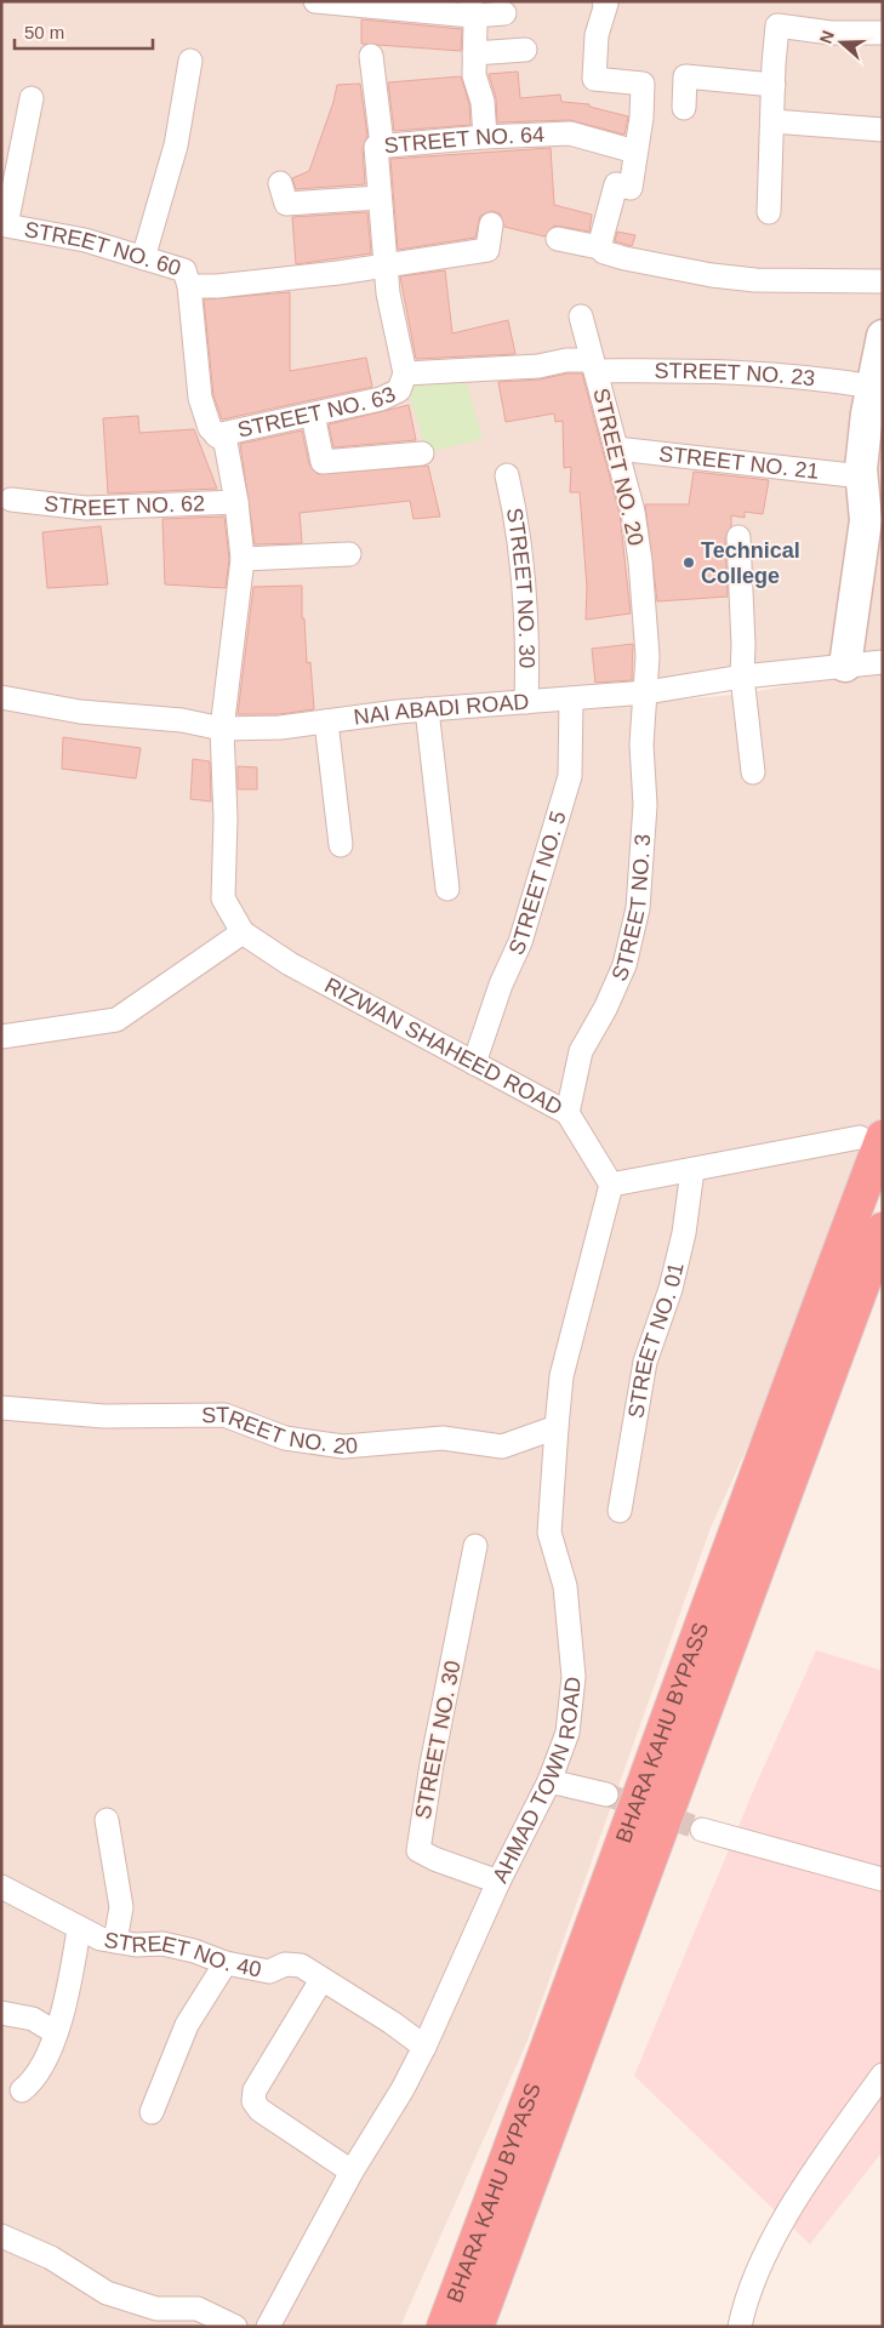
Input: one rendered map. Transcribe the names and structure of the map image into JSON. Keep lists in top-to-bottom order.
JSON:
{
  "streets": {
    "highway": ["BHARA KAHU BYPASS"],
    "street": [
      "STREET NO. 64",
      "STREET NO. 60",
      "STREET NO. 23",
      "STREET NO. 63",
      "STREET NO. 21",
      "STREET NO. 20",
      "STREET NO. 62",
      "STREET NO. 30",
      "NAI ABADI ROAD",
      "STREET NO. 5",
      "STREET NO. 3",
      "RIZWAN SHAHEED ROAD",
      "STREET NO. 01",
      "AHMAD TOWN ROAD",
      "STREET NO. 40"
    ]
  },
  "crossings": [
    ["STREET NO. 64", "STREET NO. 23"],
    ["STREET NO. 64", "STREET NO. 63"],
    ["STREET NO. 60", "STREET NO. 63"],
    ["STREET NO. 60", "STREET NO. 62"],
    ["STREET NO. 60", "NAI ABADI ROAD"],
    ["STREET NO. 60", "RIZWAN SHAHEED ROAD"],
    ["STREET NO. 23", "STREET NO. 63"],
    ["STREET NO. 23", "STREET NO. 20"],
    ["STREET NO. 21", "STREET NO. 20"],
    ["STREET NO. 20", "NAI ABADI ROAD"],
    ["STREET NO. 20", "STREET NO. 3"],
    ["STREET NO. 20", "AHMAD TOWN ROAD"],
    ["STREET NO. 30", "NAI ABADI ROAD"],
    ["STREET NO. 30", "AHMAD TOWN ROAD"],
    ["NAI ABADI ROAD", "STREET NO. 5"],
    ["NAI ABADI ROAD", "STREET NO. 3"],
    ["NAI ABADI ROAD", "RIZWAN SHAHEED ROAD"],
    ["STREET NO. 5", "RIZWAN SHAHEED ROAD"],
    ["STREET NO. 3", "RIZWAN SHAHEED ROAD"],
    ["RIZWAN SHAHEED ROAD", "AHMAD TOWN ROAD"],
    ["AHMAD TOWN ROAD", "STREET NO. 40"]
  ],
  "places": ["Technical College"],
  "scale_bar": "50 m",
  "north": "left"
}
